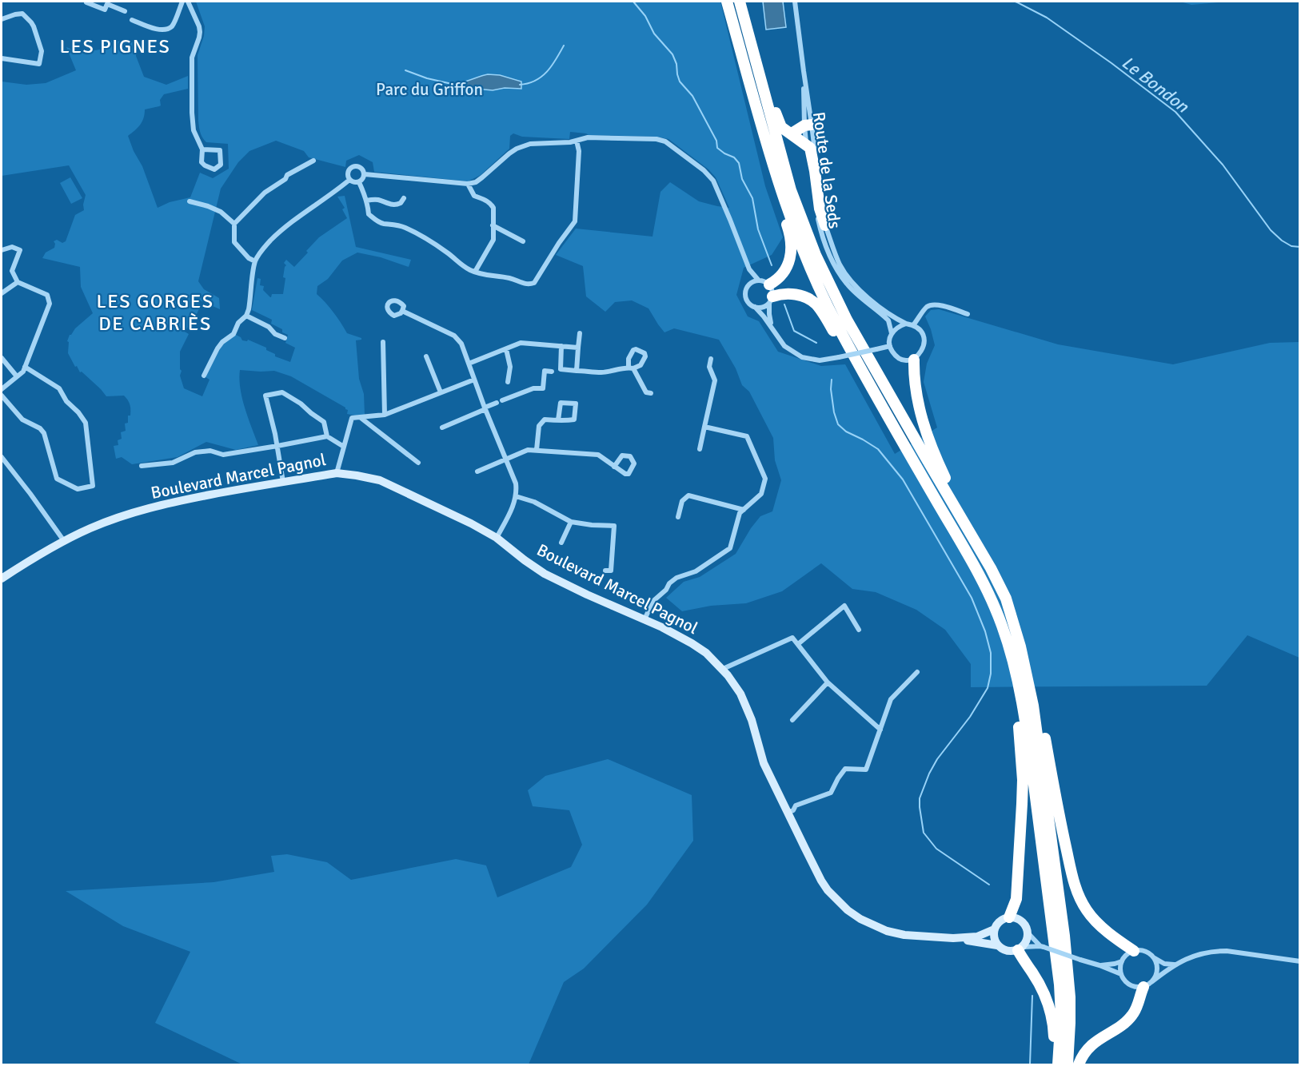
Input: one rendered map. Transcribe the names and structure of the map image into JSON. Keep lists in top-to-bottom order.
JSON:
{
  "streets": {
    "street": ["Route de la Seds", "Boulevard Marcel Pagnol"]
  },
  "districts": ["LES PIGNES", "LES GORGES DE CABRIÈS"],
  "water": ["Le Bondon"],
  "parks": ["Parc du Griffon"]
}
